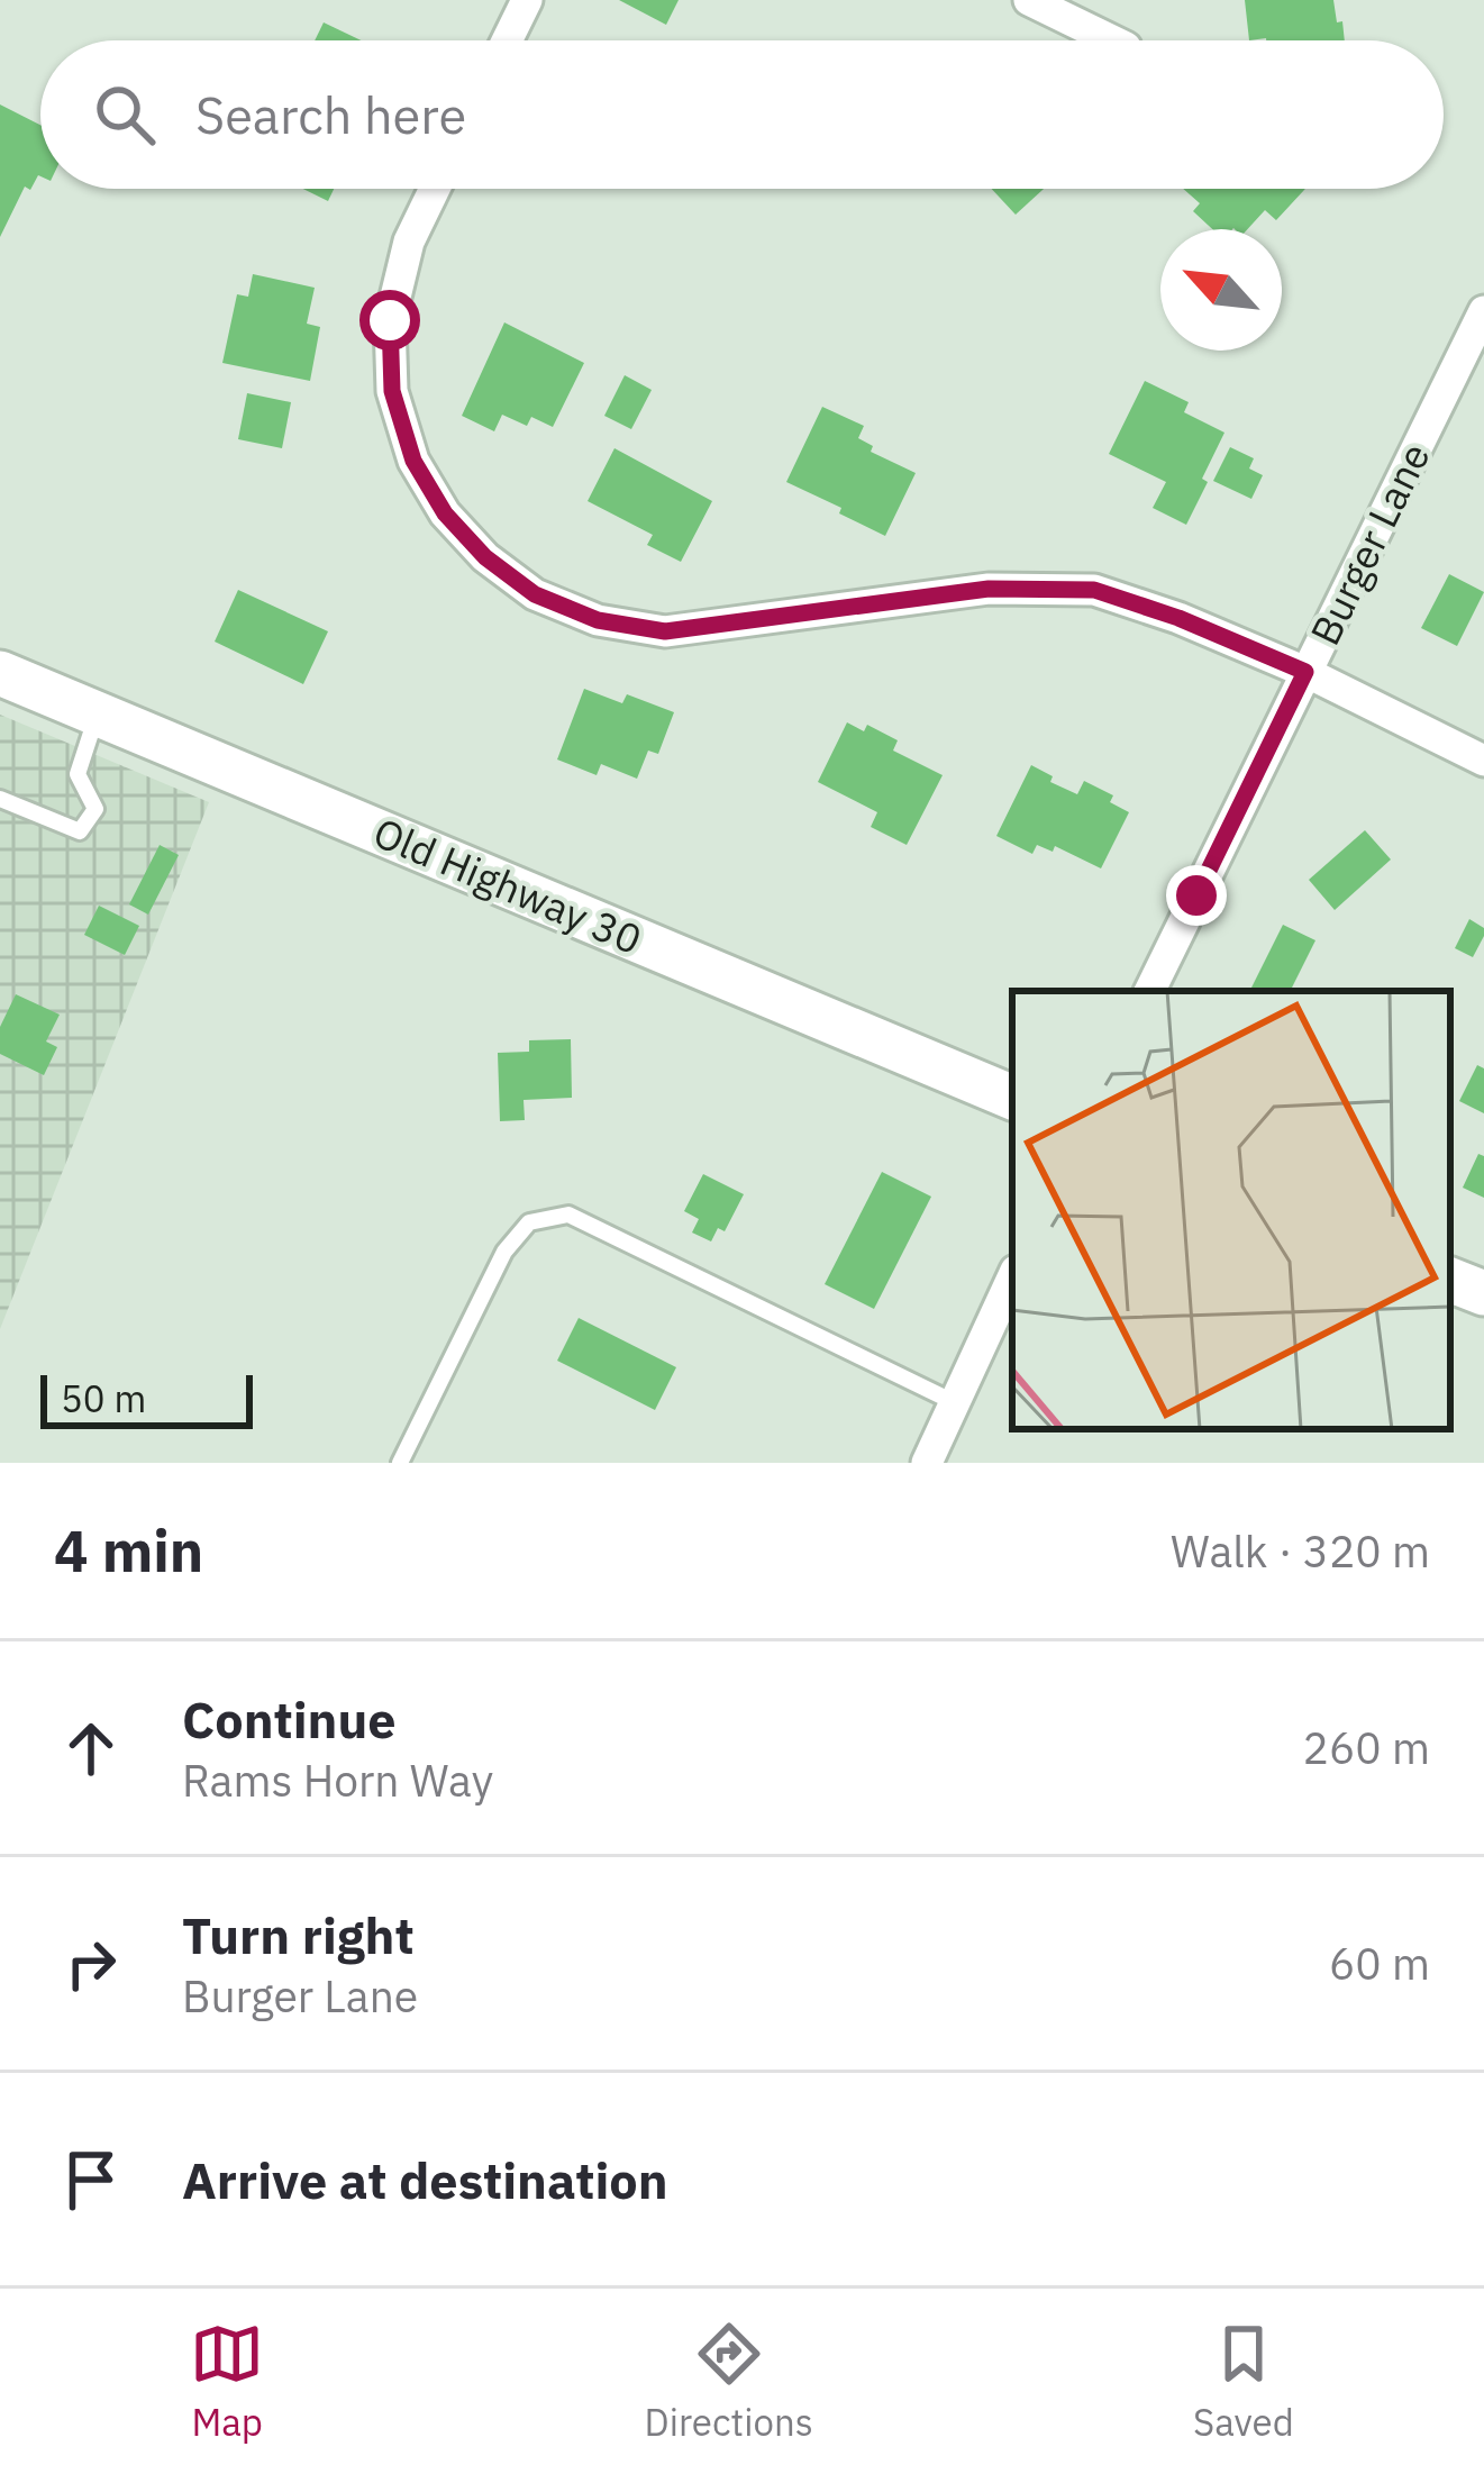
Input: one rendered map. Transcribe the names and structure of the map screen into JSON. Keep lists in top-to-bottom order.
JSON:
{
  "streets": {
    "street": ["Burger Lane", "Old Highway 30"]
  },
  "scale_bar": "50 m",
  "north": "top left",
  "page": {
    "search": "Search here",
    "scale": "50 m",
    "heading": ["4 min", "Walk · 320 m"],
    "list": [
      ["Continue", "Rams Horn Way", "260 m"],
      ["Turn right", "Burger Lane", "60 m"],
      "Arrive at destination"
    ],
    "nav": ["Map", "Directions", "Saved"]
  }
}
